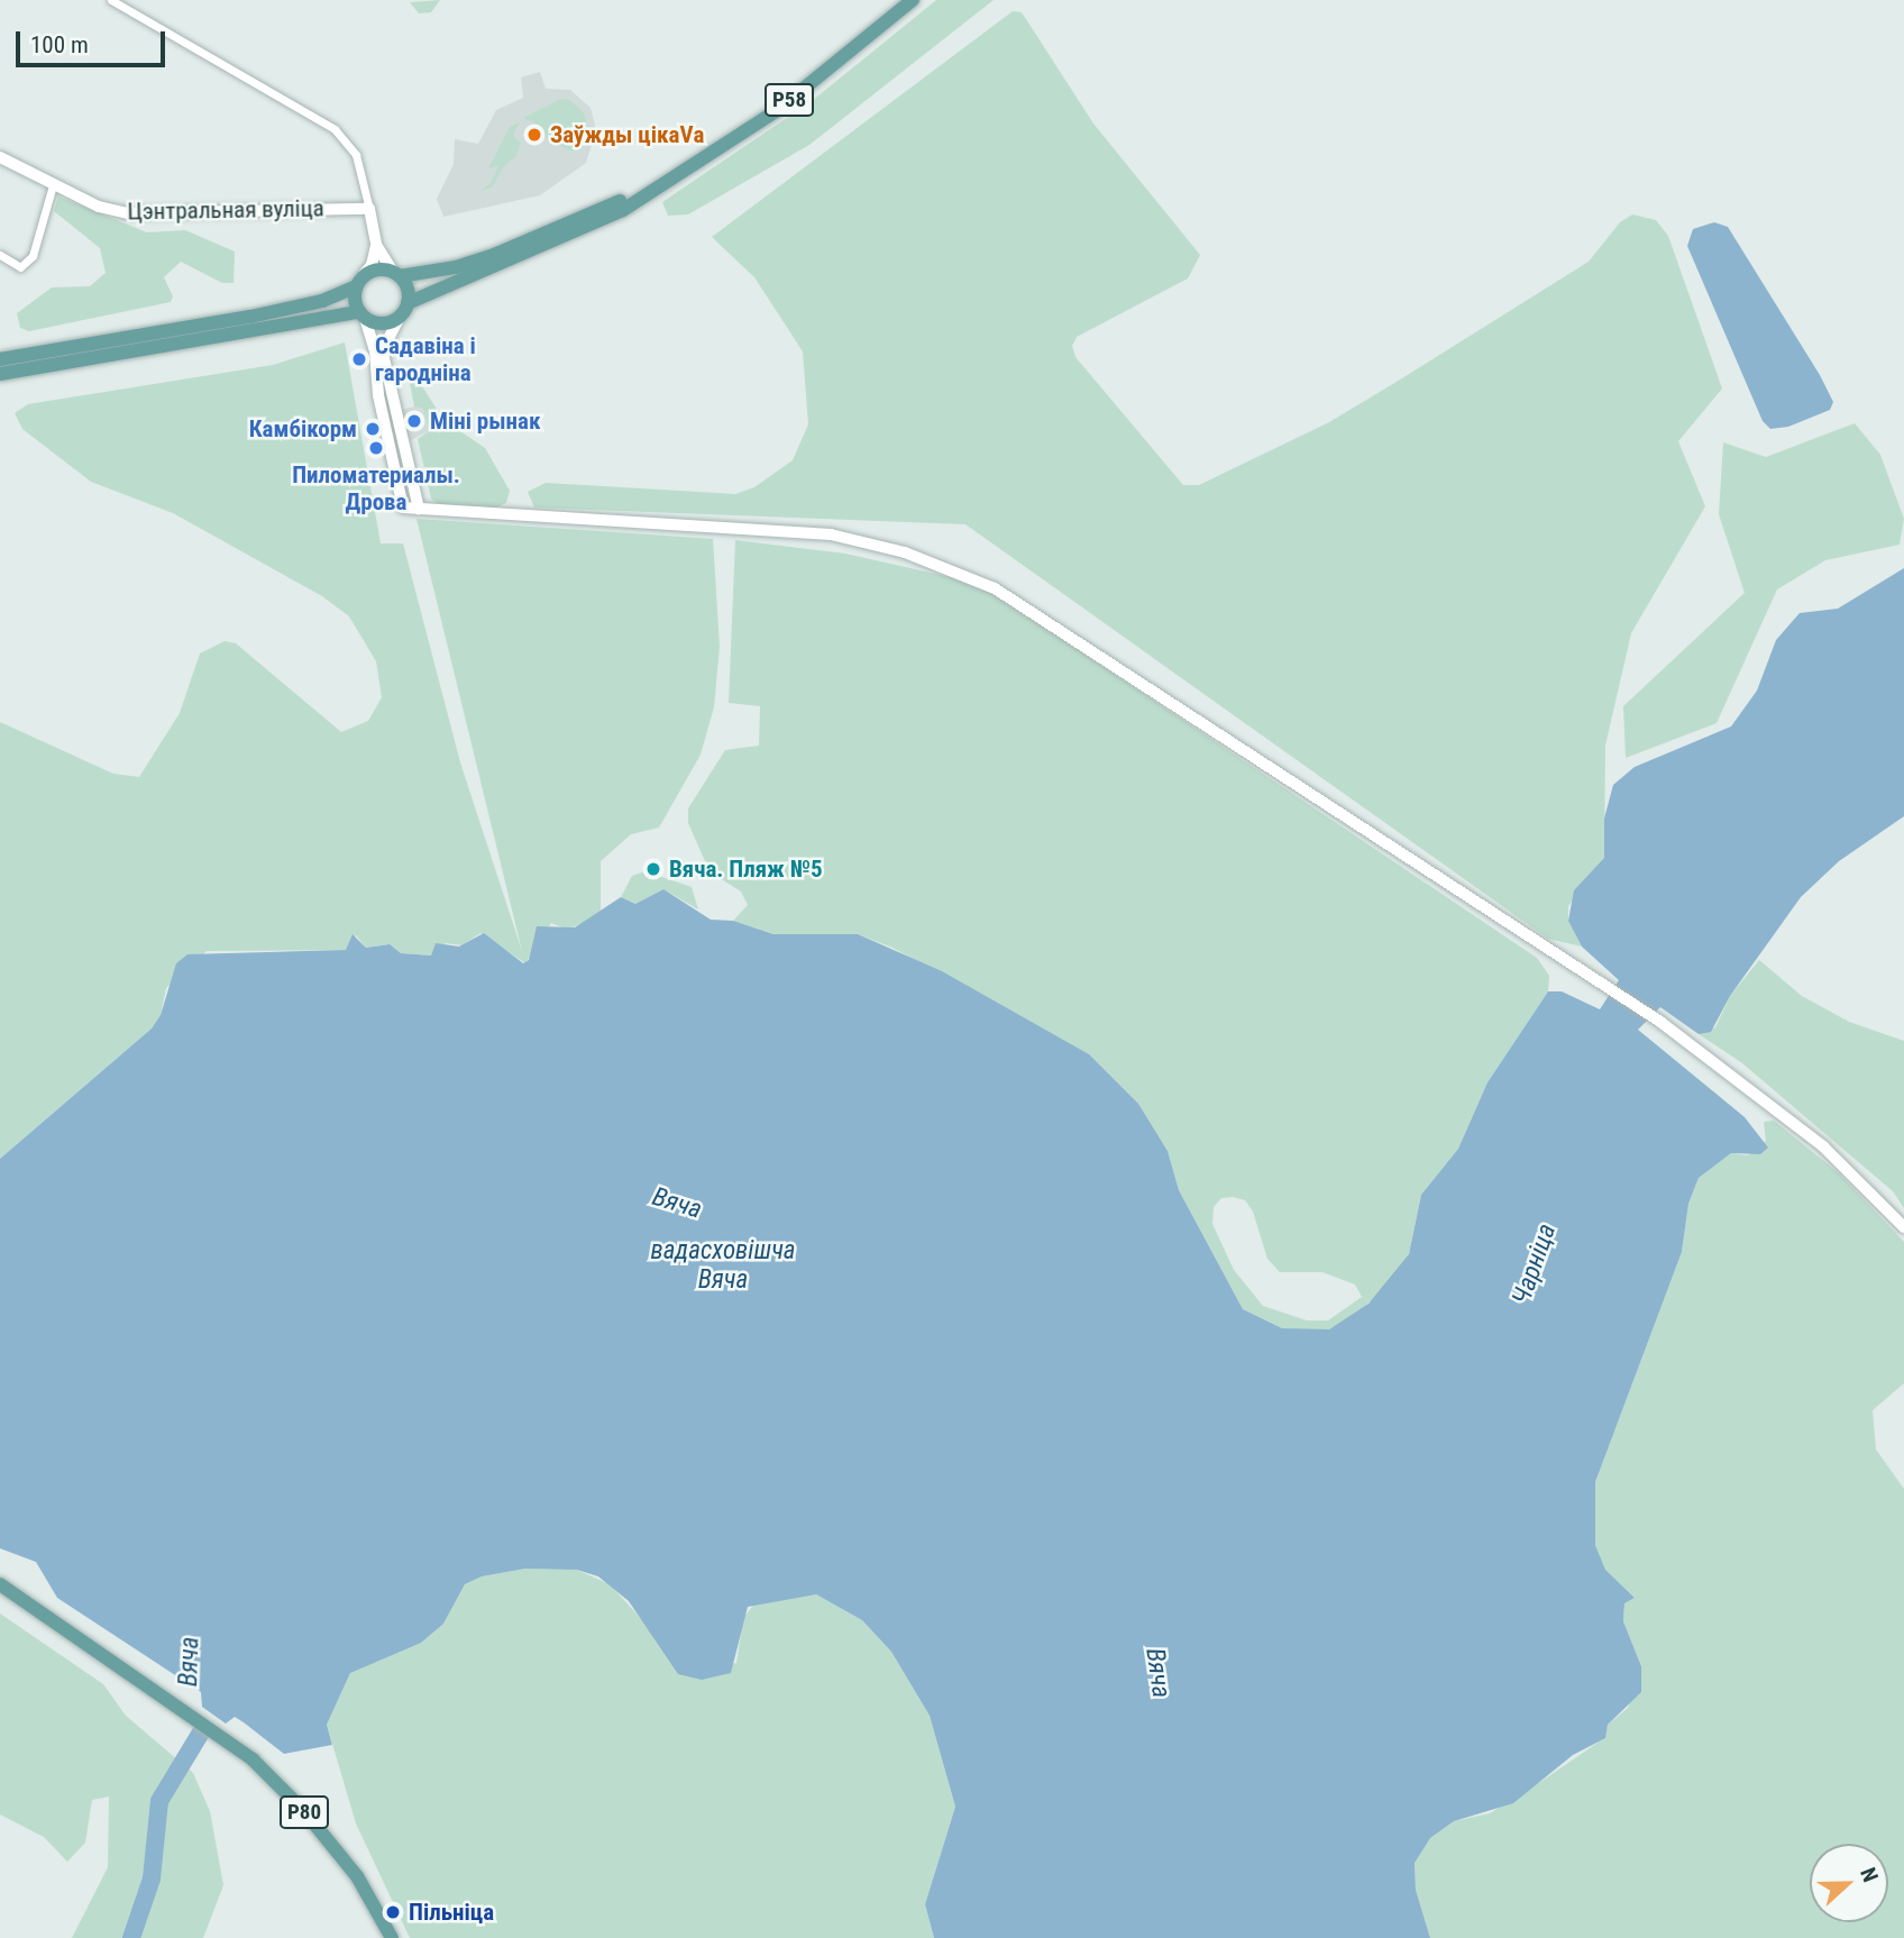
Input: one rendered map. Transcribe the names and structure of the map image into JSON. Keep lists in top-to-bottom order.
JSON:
{
  "streets": {
    "main road": ["Р58", "Р80"],
    "street": ["Цэнтральная вуліца"]
  },
  "water": ["Вяча", "вадасховішча Вяча", "Чарніца"],
  "places": [
    "Заўжды цікаVа",
    "Садавіна і гародніна",
    "Міні рынак",
    "Камбікорм",
    "Пиломатериалы. Дрова",
    "Вяча. Пляж №5",
    "Пільніца"
  ],
  "scale_bar": "100 m",
  "north": "right"
}
